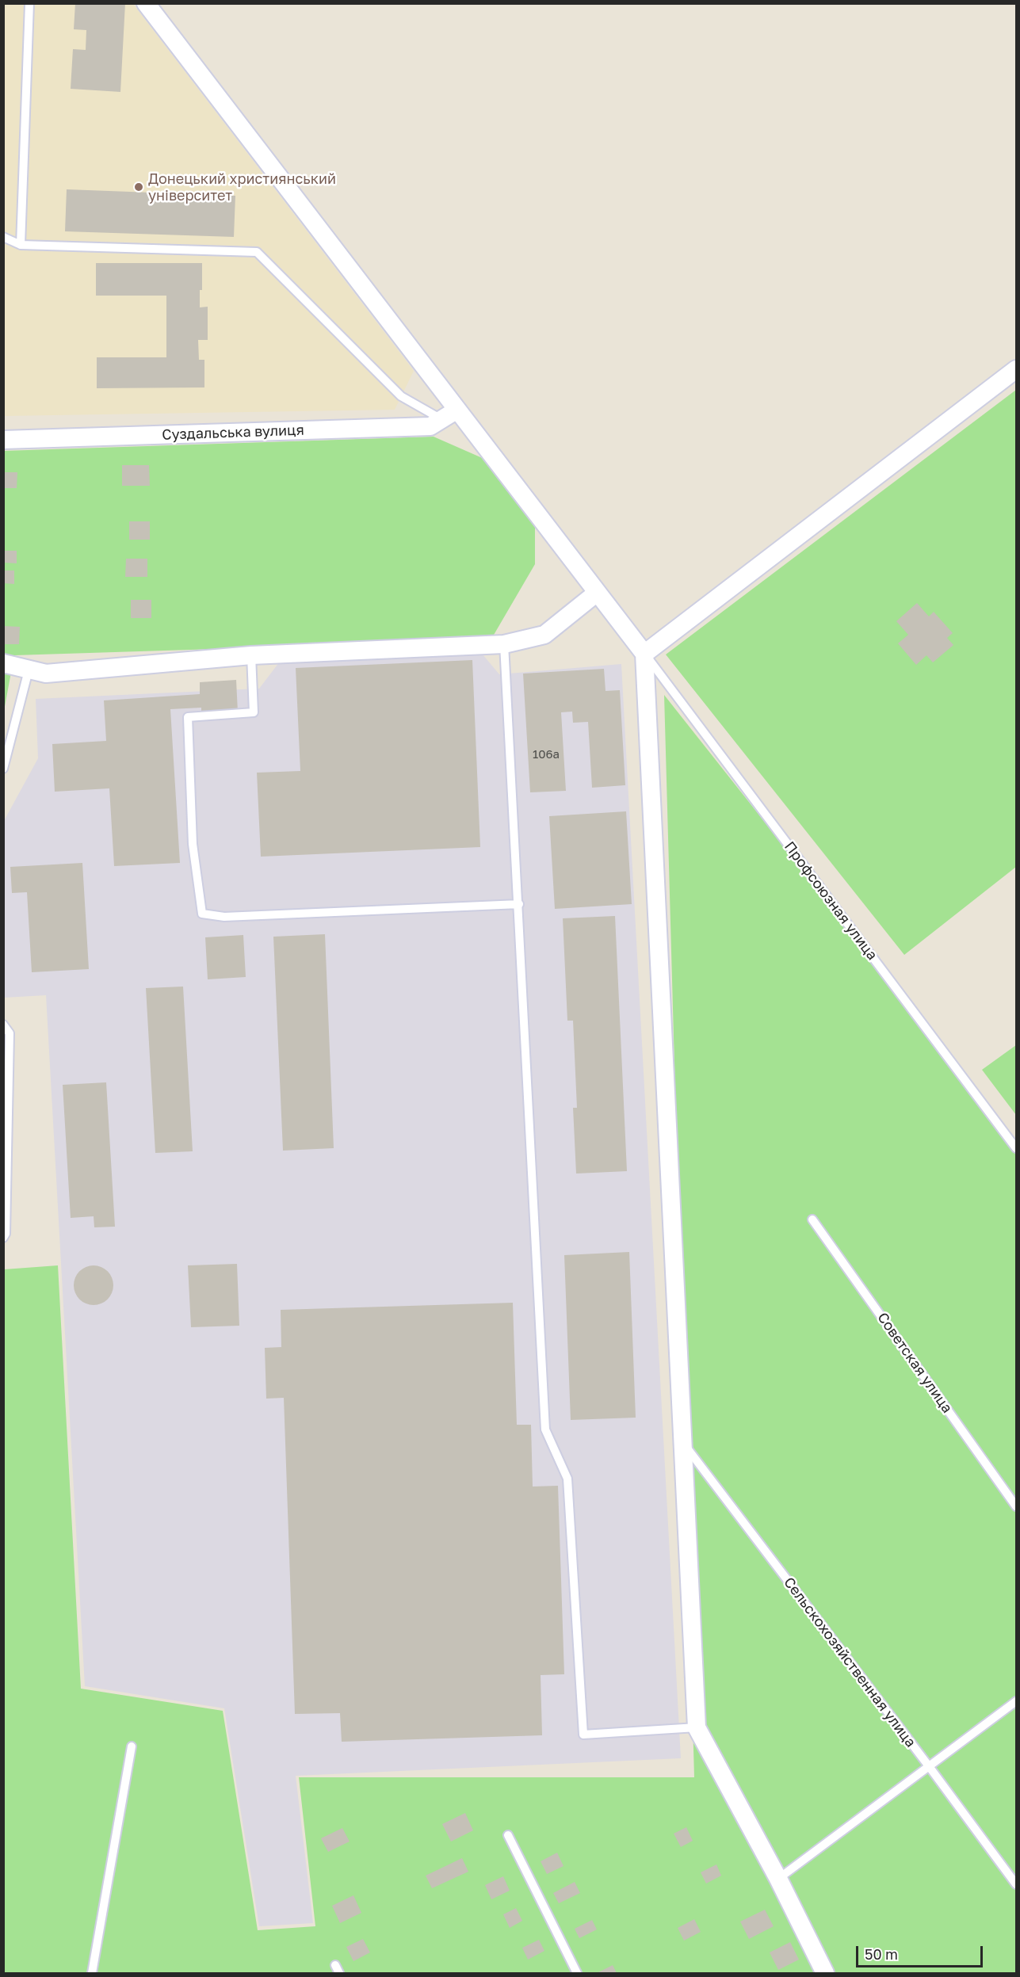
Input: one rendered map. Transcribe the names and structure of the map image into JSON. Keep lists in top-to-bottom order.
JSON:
{
  "streets": {
    "street": ["Суздальська вулиця"],
    "lane": ["Профсоюзная улица", "Советская улица", "Сельскохозяйственная улица"]
  },
  "places": ["Донецький християнський університет"],
  "house_numbers": ["106а"],
  "scale_bar": "50 m"
}
